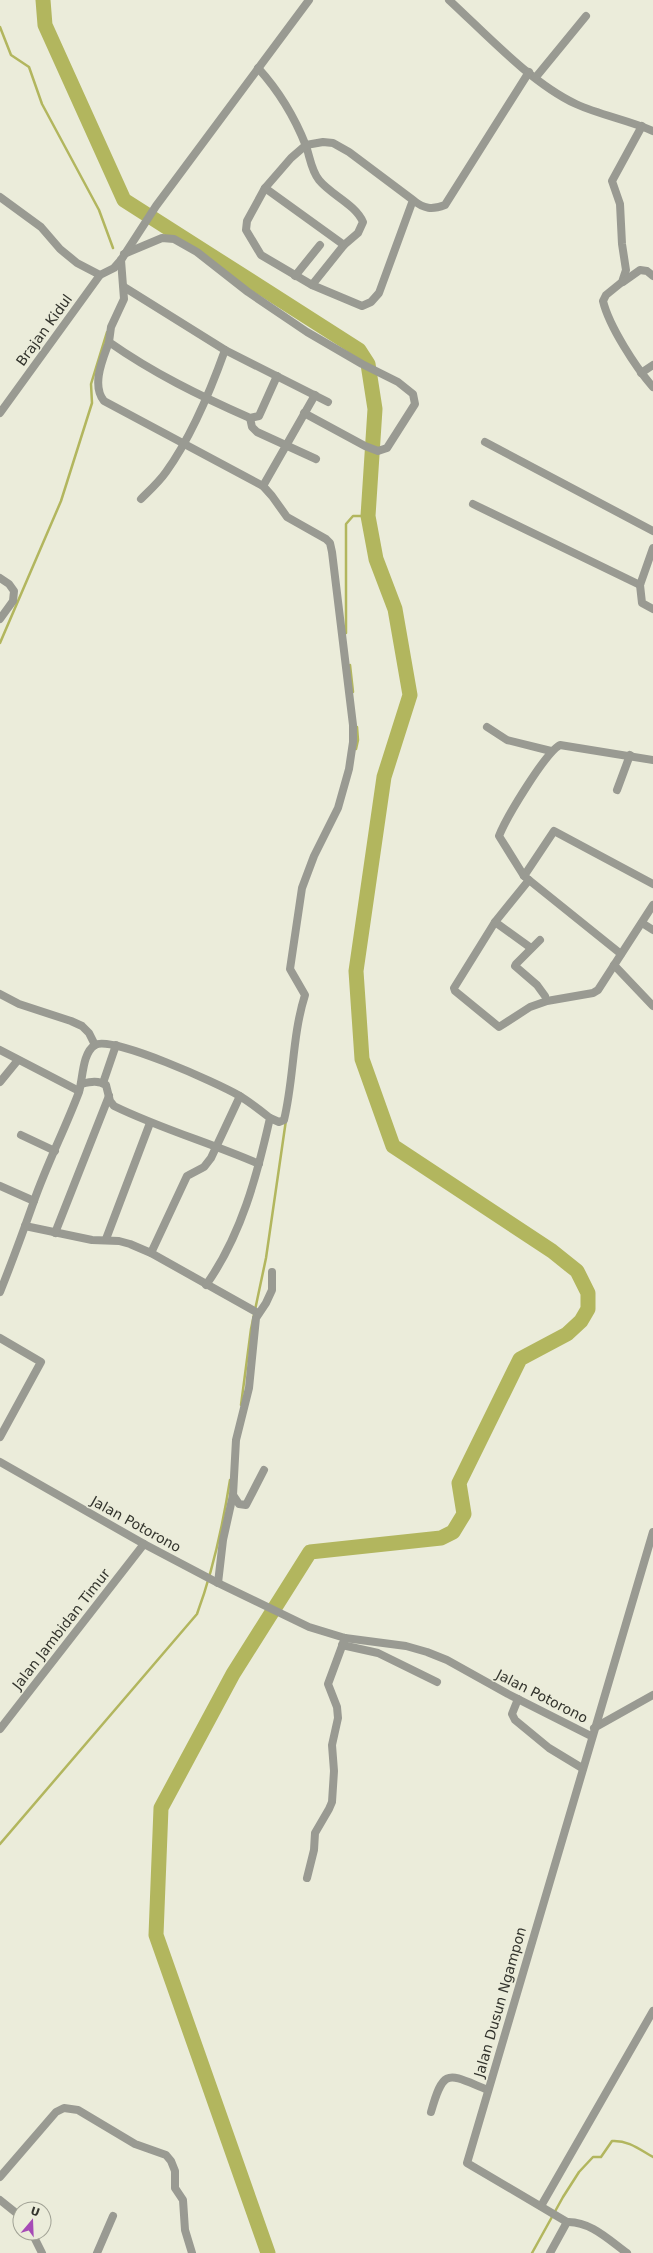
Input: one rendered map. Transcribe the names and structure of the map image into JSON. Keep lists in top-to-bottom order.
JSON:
{
  "streets": {
    "street": [
      "Brajan Kidul",
      "Jalan Potorono",
      "Jalan Jambidan Timur",
      "Jalan Dusun Ngampon"
    ]
  },
  "crossings": [
    ["Jalan Potorono", "Jalan Jambidan Timur"],
    ["Jalan Potorono", "Jalan Dusun Ngampon"]
  ],
  "north": "top"
}
